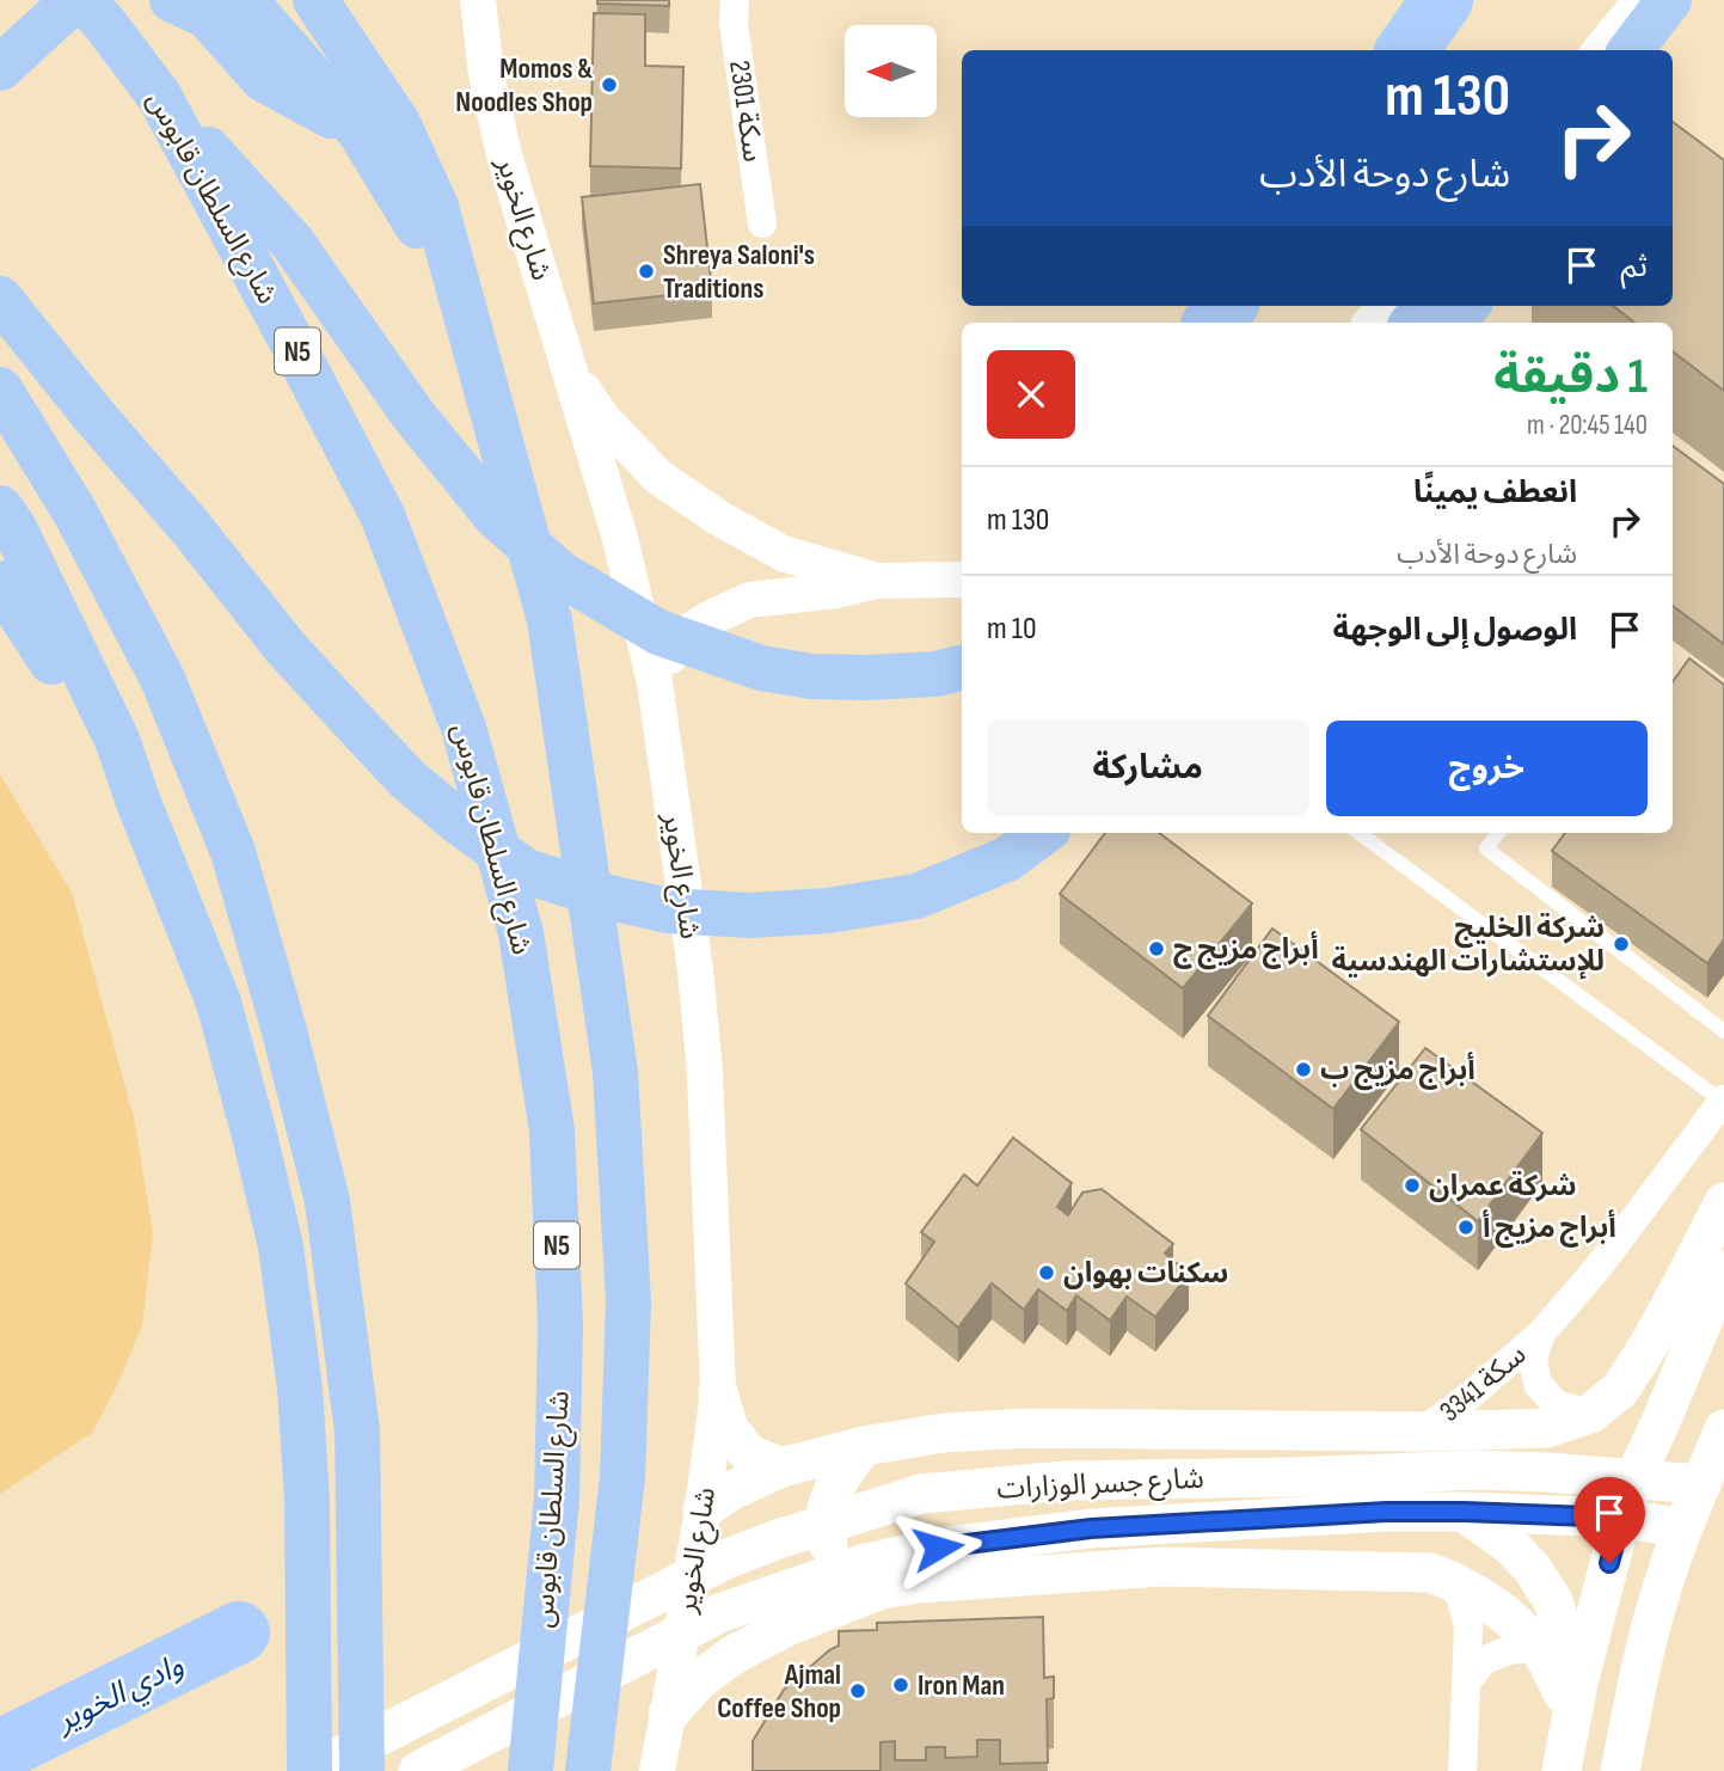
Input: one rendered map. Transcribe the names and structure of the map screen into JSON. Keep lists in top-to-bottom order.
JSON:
{
  "streets": {
    "highway": ["شارع السلطان قابوس", "N5"],
    "main road": ["شارع جسر الوزارات"],
    "street": ["سكة 2301", "شارع الخوير", "سكة 3341"]
  },
  "water": ["وادي الخوير"],
  "places": [
    "Momos & Noodles Shop",
    "Shreya Saloni's Traditions",
    "شركة الخليج للإستشارات الهندسية",
    "أبراج مزيج ج",
    "أبراج مزيج ب",
    "شركة عمران",
    "أبراج مزيج أ",
    "سكنات بهوان",
    "Iron Man",
    "Ajmal Coffee Shop"
  ],
  "north": "left",
  "page": {
    "turn": ["130 m", "شارع دوحة الأدب"],
    "then": "ثم",
    "heading": ["1 دقيقة", "140 m · 20:45"],
    "list": [
      {
        "name": "انعطف يمينًا",
        "note": "شارع دوحة الأدب",
        "value": "130 m"
      },
      {
        "name": "الوصول إلى الوجهة",
        "value": "10 m"
      }
    ],
    "buttons": ["خروج", "مشاركة"]
  }
}
